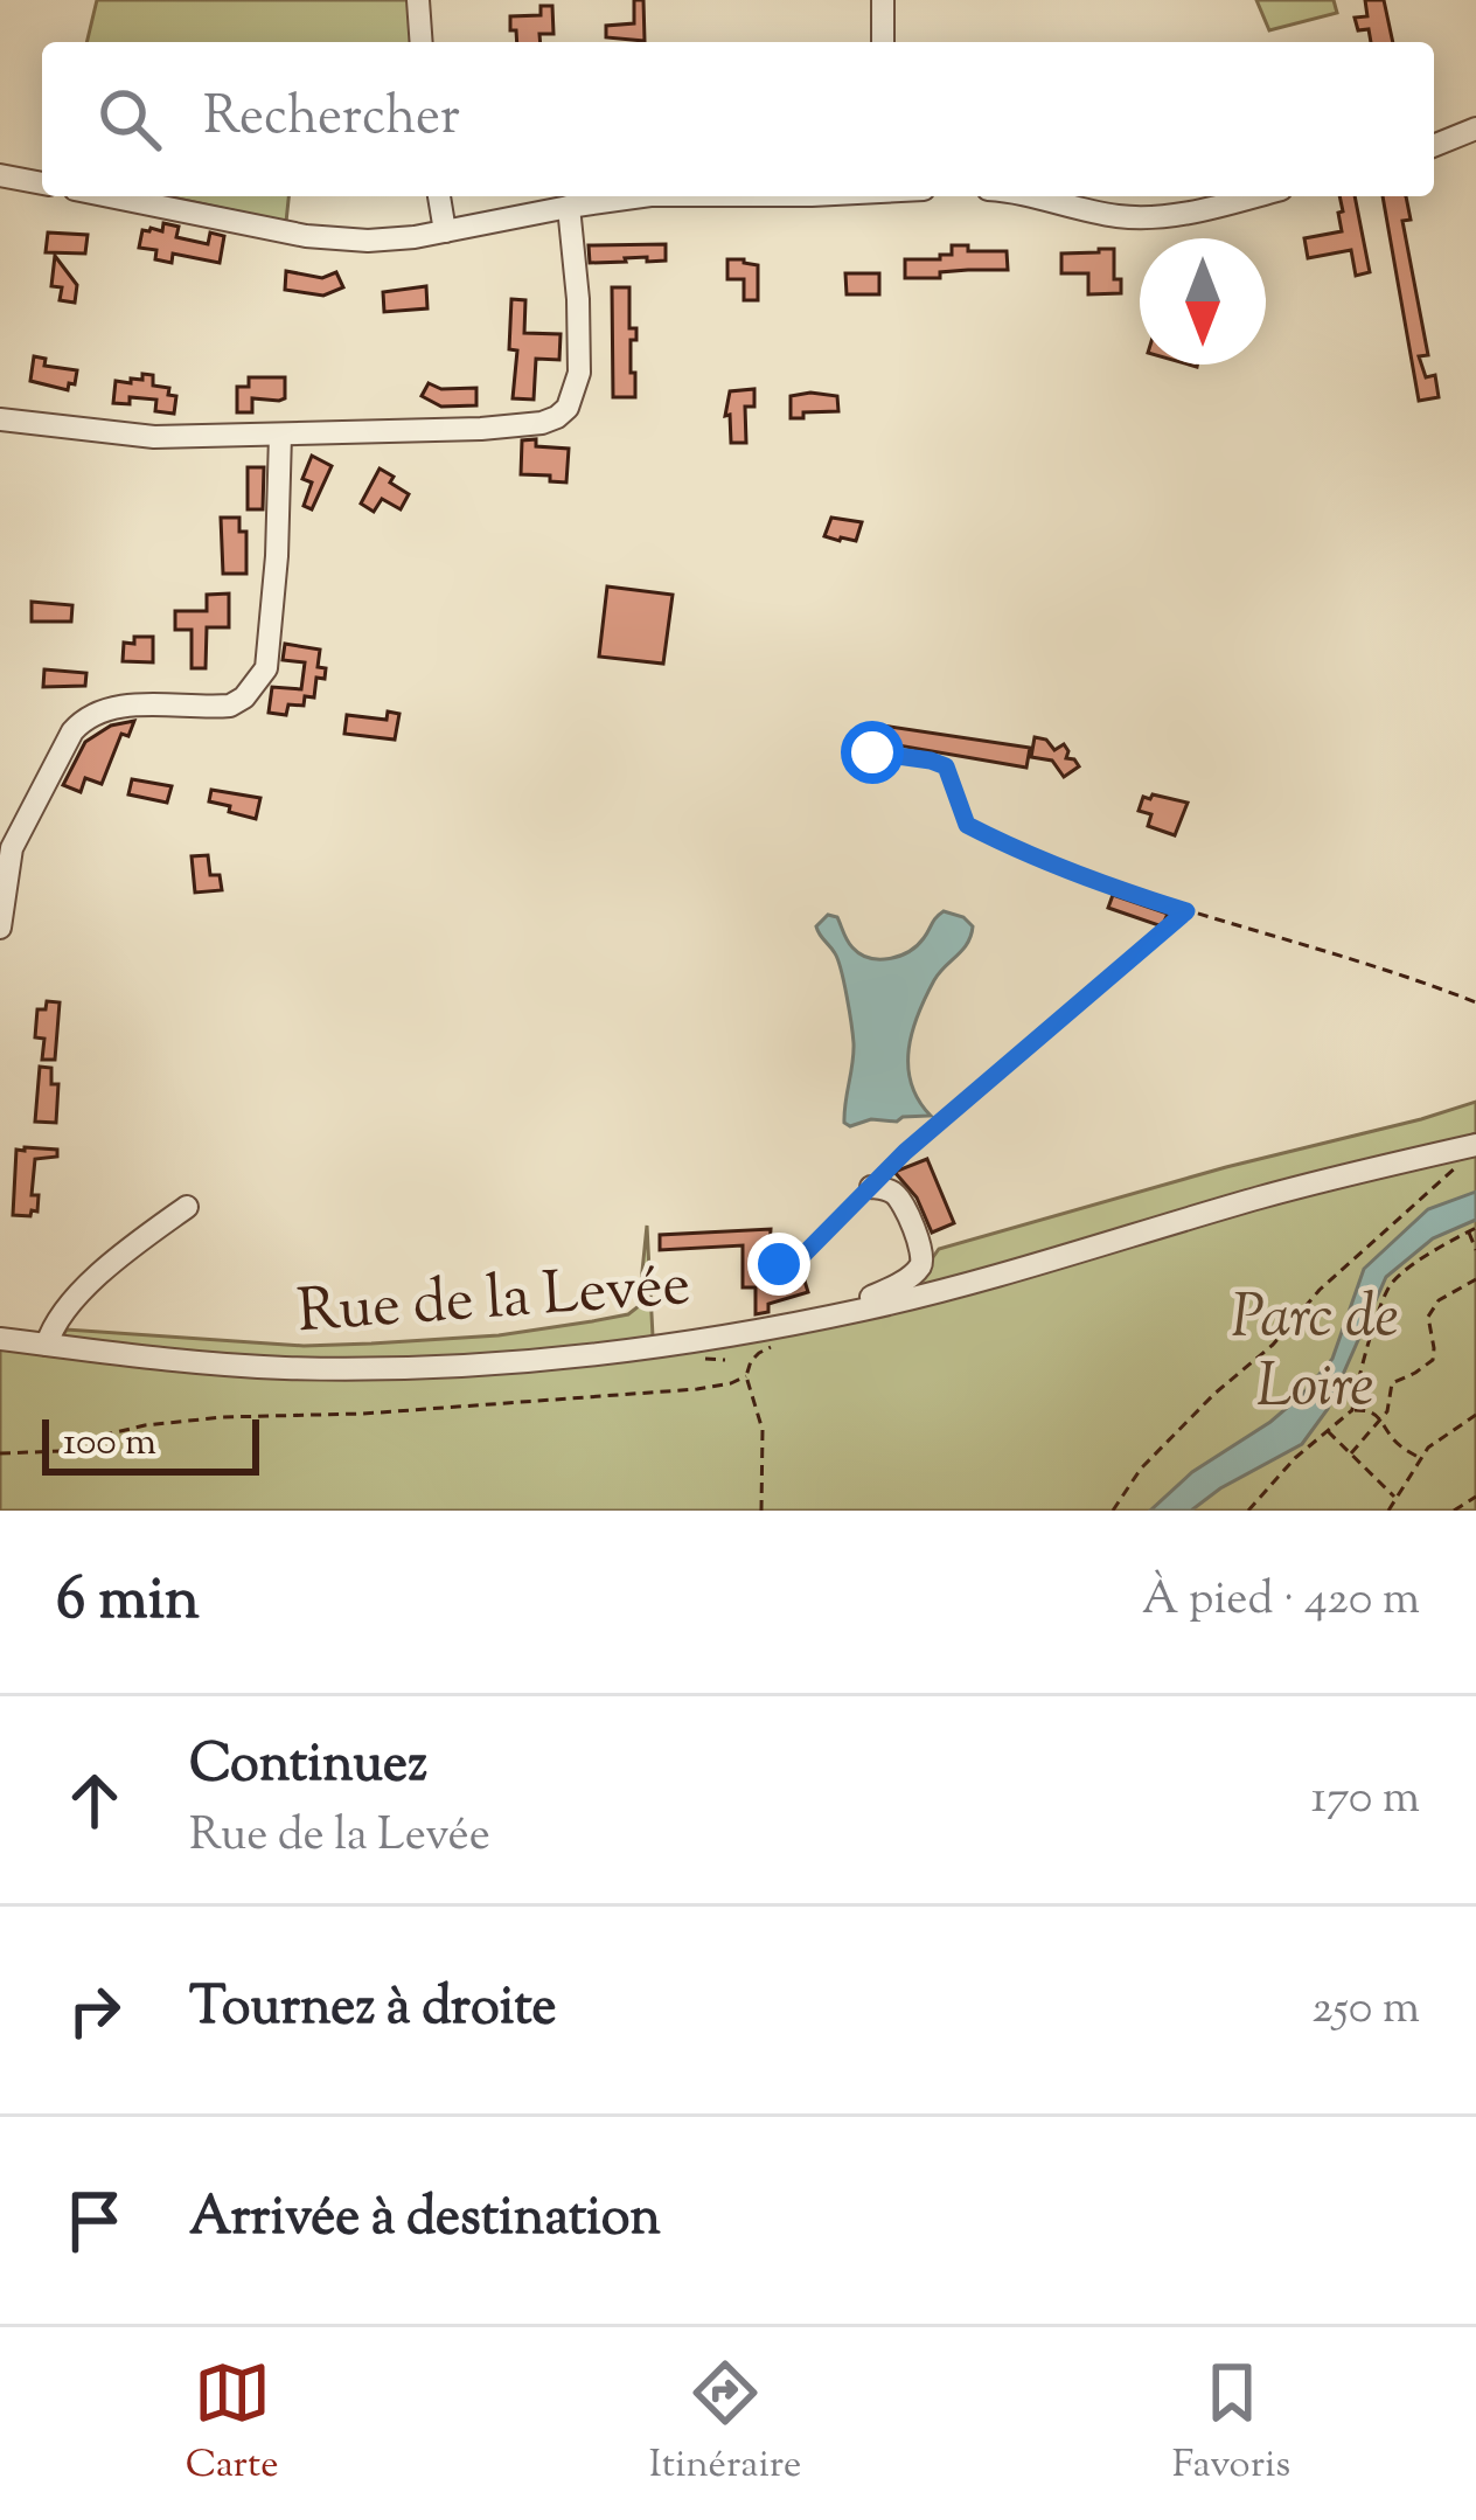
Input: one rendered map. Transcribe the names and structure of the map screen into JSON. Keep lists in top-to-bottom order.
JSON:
{
  "streets": {
    "street": ["Rue de la Levée"]
  },
  "parks": ["Parc de Loire"],
  "scale_bar": "100 m",
  "north": "bottom",
  "page": {
    "search": "Rechercher",
    "scale": "100 m",
    "heading": ["6 min", "À pied · 420 m"],
    "list": [
      ["Continuez", "Rue de la Levée", "170 m"],
      ["Tournez à droite", "250 m"],
      "Arrivée à destination"
    ],
    "nav": ["Carte", "Itinéraire", "Favoris"]
  }
}
